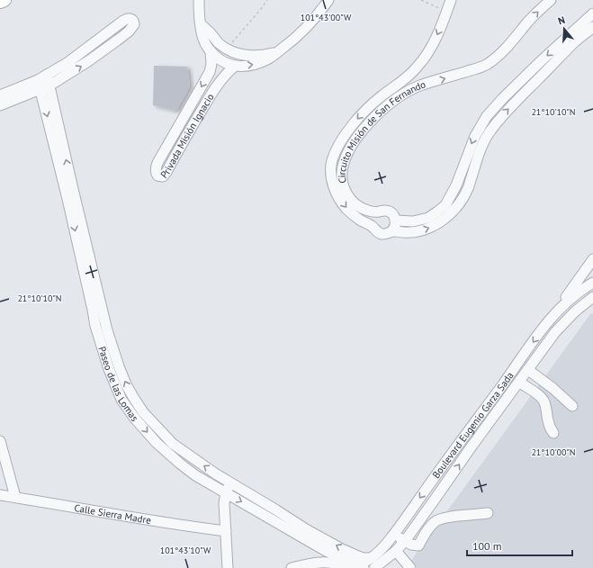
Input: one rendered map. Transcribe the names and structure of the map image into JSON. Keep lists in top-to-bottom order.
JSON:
{
  "streets": {
    "street": [
      "Privada Misión Ignacio",
      "Circuito Misión de San Fernando",
      "Paseo de las Lomas",
      "Boulevard Eugenio Garza Sada",
      "Calle Sierra Madre"
    ]
  },
  "crossings": [
    ["Paseo de las Lomas", "Boulevard Eugenio Garza Sada"]
  ],
  "scale_bar": "100 m",
  "north": "top",
  "coordinates": [
    "101°43'00\"W",
    "21°10'10\"N",
    "21°10'00\"N",
    "101°43'10\"W"
  ]
}
